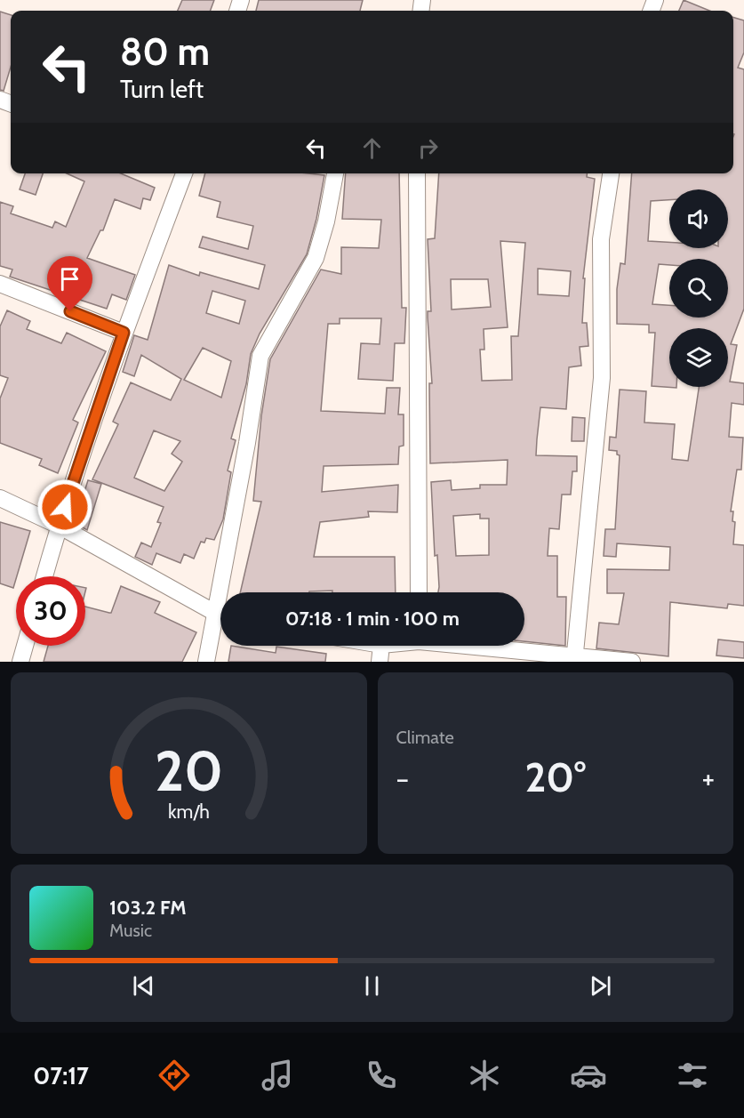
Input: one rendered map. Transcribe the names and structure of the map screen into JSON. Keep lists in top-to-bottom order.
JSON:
{
  "page": {
    "turn": ["80 m", "Turn left"],
    "limit": "30",
    "trip": "07:18 · 1 min · 100 m",
    "tile": "Climate",
    "heat": ["−", "20°", "+"],
    "song": ["103.2 FM", "Music"],
    "tabs": "07:17",
    "gauge": ["20", "km/h"]
  }
}
